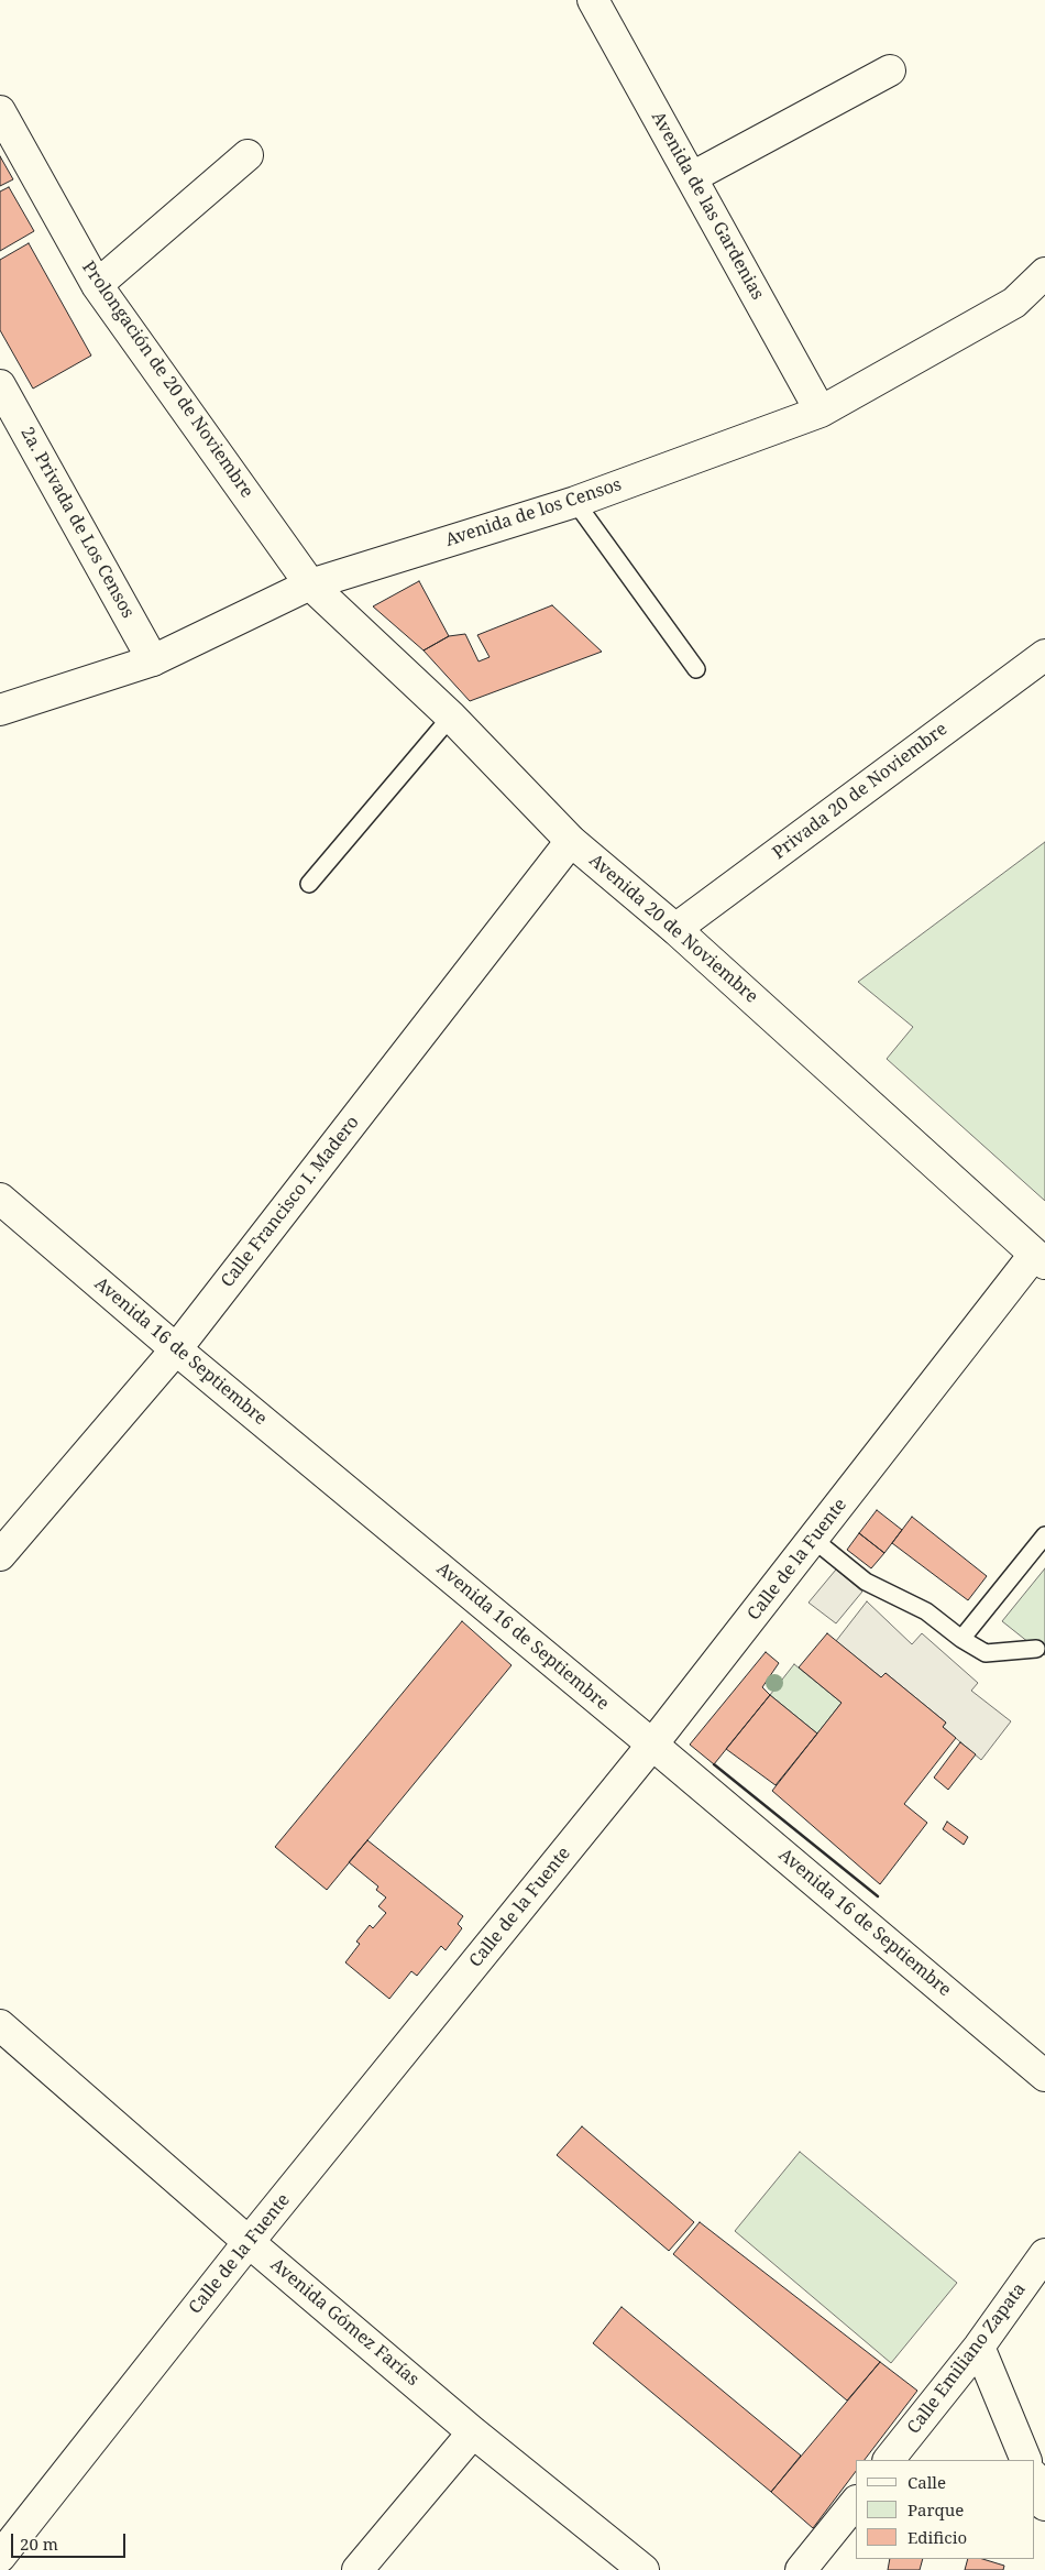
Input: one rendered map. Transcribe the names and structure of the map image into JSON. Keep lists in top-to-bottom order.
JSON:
{
  "streets": {
    "street": [
      "Avenida de las Gardenias",
      "Prolongación de 20 de Noviembre",
      "Avenida de los Censos",
      "2a. Privada de Los Censos",
      "Privada 20 de Noviembre",
      "Avenida 20 de Noviembre",
      "Calle Francisco I. Madero",
      "Avenida 16 de Septiembre",
      "Calle de la Fuente",
      "Avenida Gómez Farías",
      "Calle Emiliano Zapata"
    ]
  },
  "crossings": [
    ["Avenida de las Gardenias", "Avenida de los Censos"],
    ["Prolongación de 20 de Noviembre", "Avenida de los Censos"],
    ["Prolongación de 20 de Noviembre", "Avenida 20 de Noviembre"],
    ["Avenida de los Censos", "2a. Privada de Los Censos"],
    ["Avenida de los Censos", "Avenida 20 de Noviembre"],
    ["Privada 20 de Noviembre", "Avenida 20 de Noviembre"],
    ["Avenida 20 de Noviembre", "Calle Francisco I. Madero"],
    ["Avenida 20 de Noviembre", "Calle de la Fuente"],
    ["Calle Francisco I. Madero", "Avenida 16 de Septiembre"],
    ["Avenida 16 de Septiembre", "Calle de la Fuente"],
    ["Calle de la Fuente", "Avenida Gómez Farías"]
  ],
  "legend": ["Calle", "Parque", "Edificio"],
  "scale_bar": "20 m"
}
